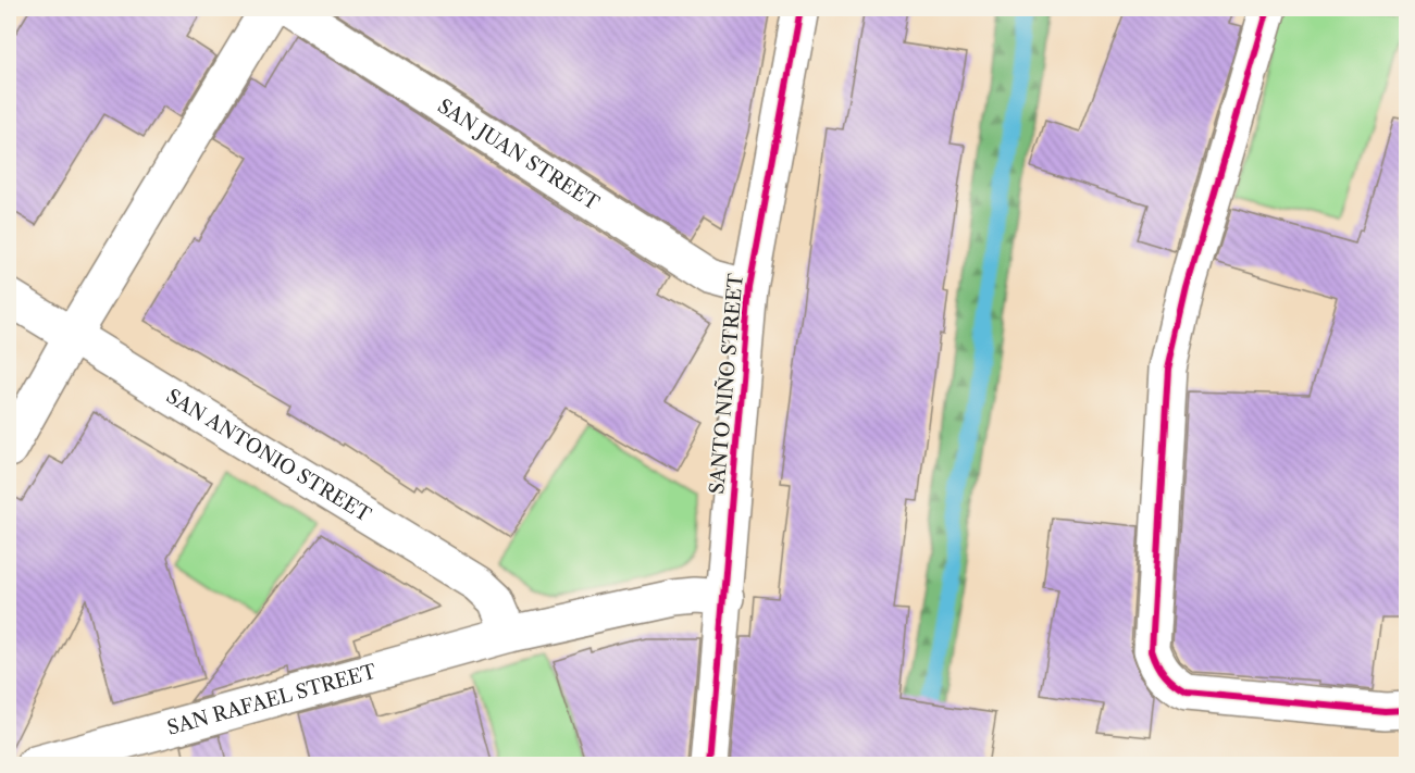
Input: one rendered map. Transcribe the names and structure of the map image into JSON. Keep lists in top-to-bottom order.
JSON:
{
  "streets": {
    "street": [
      "SAN JUAN STREET",
      "SANTO NIÑO STREET",
      "SAN ANTONIO STREET",
      "SAN RAFAEL STREET"
    ]
  },
  "crossings": [
    ["SAN JUAN STREET", "SANTO NIÑO STREET"],
    ["SANTO NIÑO STREET", "SAN RAFAEL STREET"],
    ["SAN ANTONIO STREET", "SAN RAFAEL STREET"]
  ]
}
